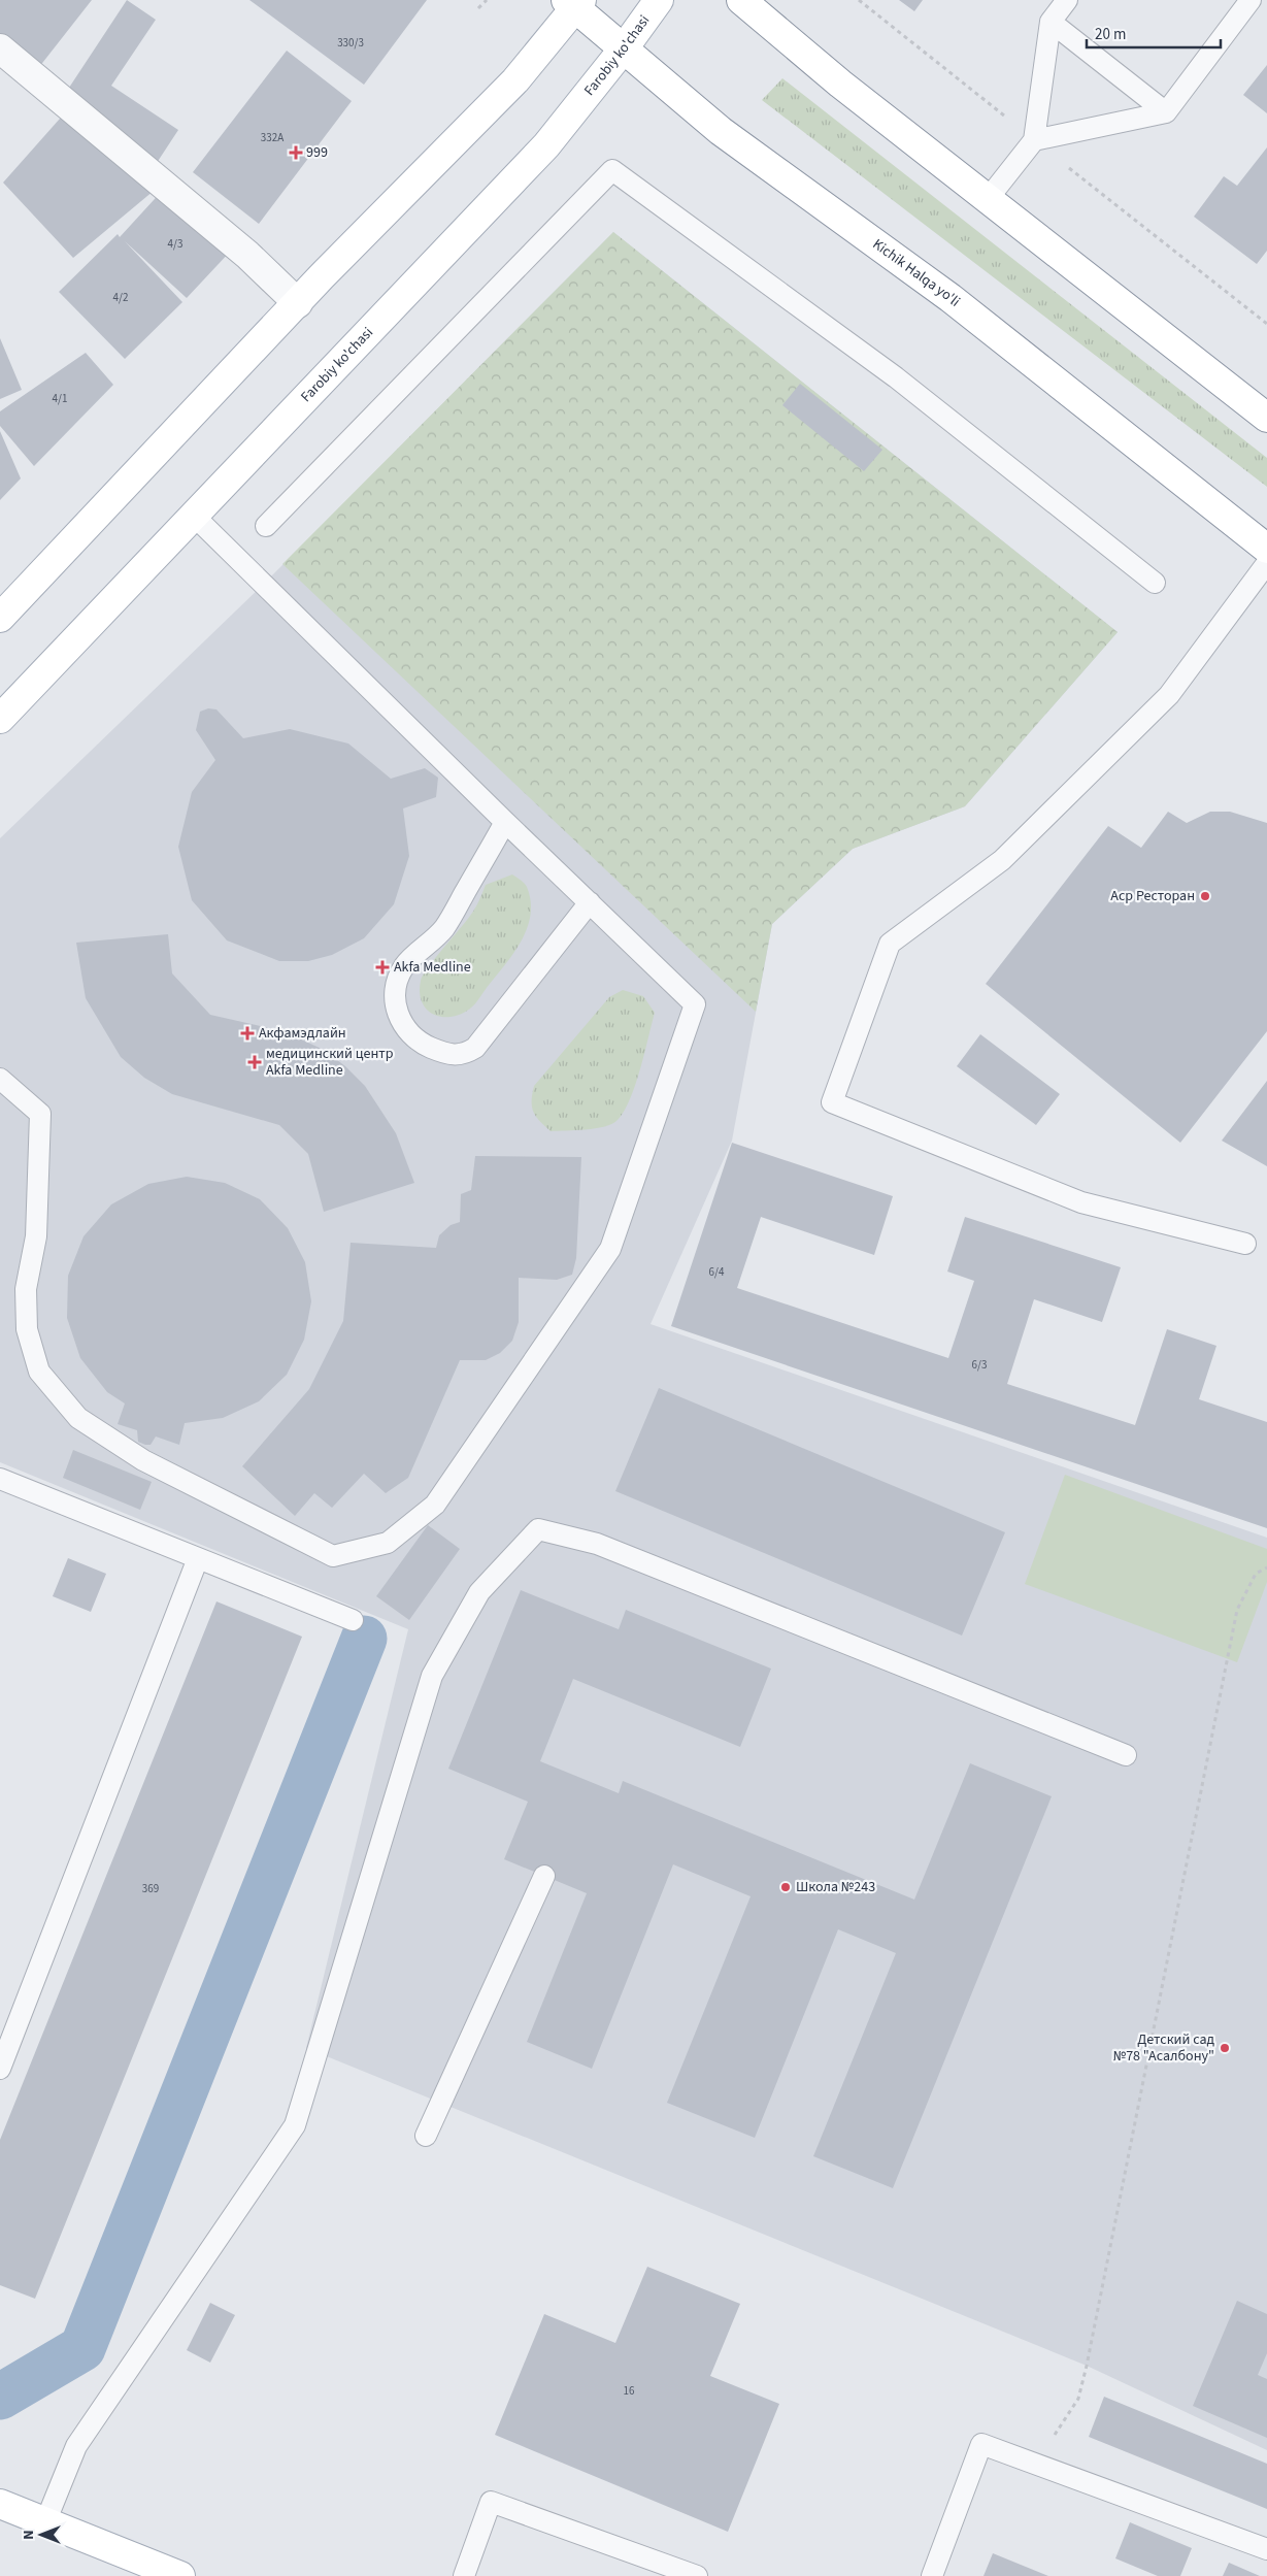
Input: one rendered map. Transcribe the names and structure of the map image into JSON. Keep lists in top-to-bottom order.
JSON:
{
  "streets": {
    "main road": ["Farobiy ko'chasi", "Kichik Halqa yo'li"]
  },
  "crossings": [
    ["Farobiy ko'chasi", "Kichik Halqa yo'li"]
  ],
  "places": {
    "health": [
      "999",
      "Akfa Medline",
      "Акфамэдлайн",
      "медицинский центр Akfa Medline"
    ],
    "other": ["Аср Ресторан", "Школа №243", "Детский сад №78 \"Асалбону\""]
  },
  "house_numbers": [
    "330/3",
    "332A",
    "4/3",
    "4/2",
    "4/1",
    "6/4",
    "6/3",
    "369",
    "16"
  ],
  "scale_bar": "20 m",
  "north": "left"
}
